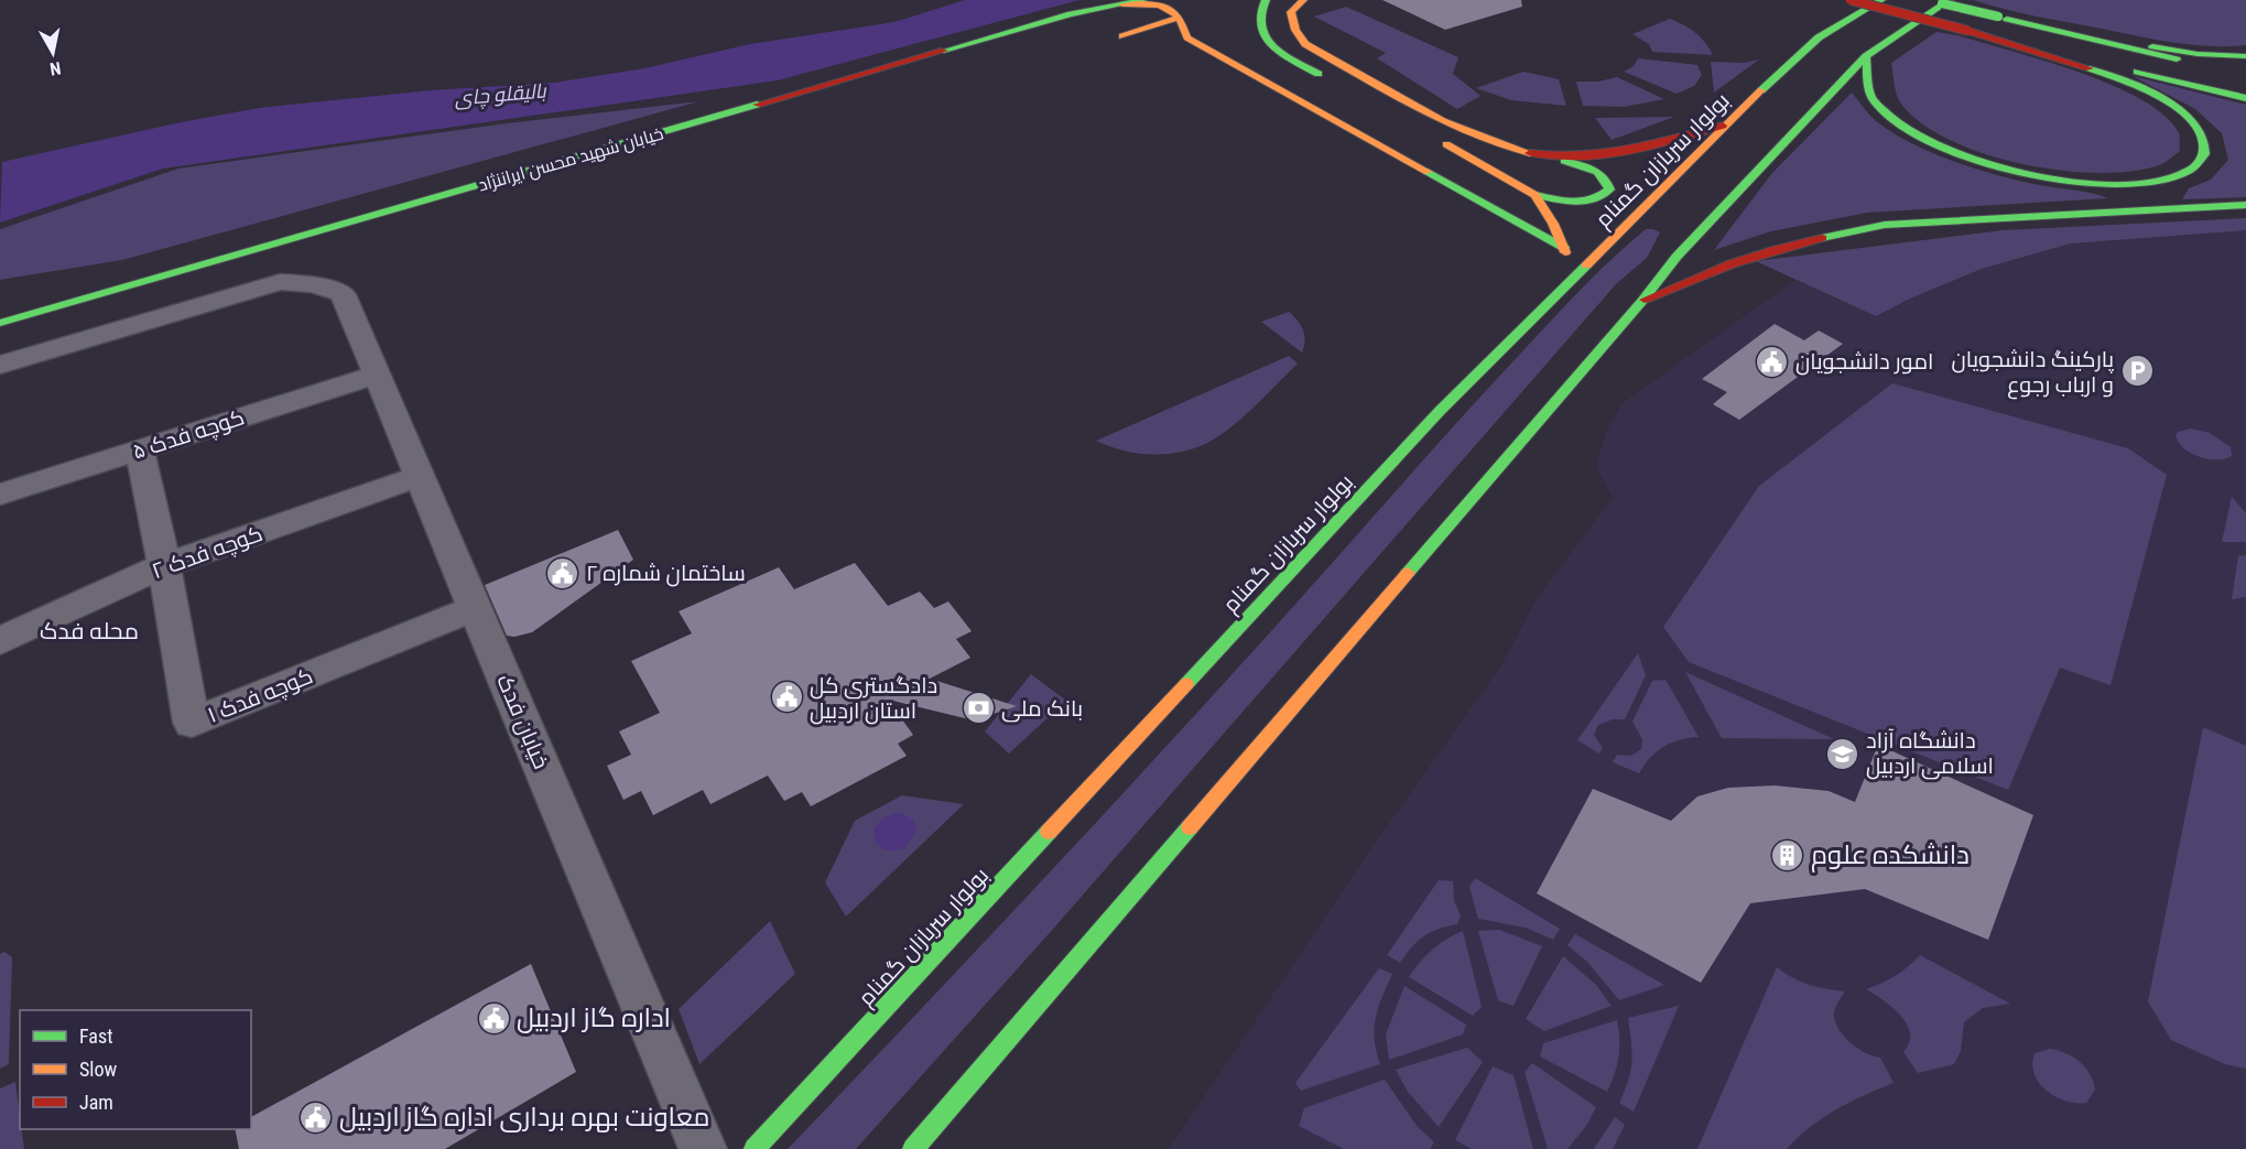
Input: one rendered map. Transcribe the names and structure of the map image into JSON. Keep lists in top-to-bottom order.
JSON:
{
  "streets": {
    "main road": ["خیابان شهید محسن ایراننژاد", "بولوار سربازان گمنام"],
    "street": [
      "کوچه فدک ۵",
      "کوچه فدک ۲",
      "کوچه فدک ۱",
      "خیابان فدک"
    ]
  },
  "crossings": [
    ["کوچه فدک ۵", "کوچه فدک ۱"],
    ["کوچه فدک ۵", "خیابان فدک"],
    ["کوچه فدک ۲", "کوچه فدک ۱"],
    ["کوچه فدک ۲", "خیابان فدک"],
    ["کوچه فدک ۱", "خیابان فدک"]
  ],
  "districts": ["محله فدک"],
  "water": ["بالیقلو چای"],
  "places": {
    "public building": [
      "امور دانشجویان",
      "ساختمان شماره ۲",
      "دادگستری کل استان اردبیل",
      "اداره گاز اردبیل",
      "معاونت بهره برداری اداره گاز اردبیل"
    ],
    "parking": ["پارکینگ دانشجویان و ارباب رجوع"],
    "bank": ["بانک ملی"],
    "school or university": ["دانشگاه آزاد اسلامی اردبیل"],
    "building": ["دانشکده علوم"]
  },
  "legend": ["Fast", "Slow", "Jam"],
  "north": "bottom"
}
